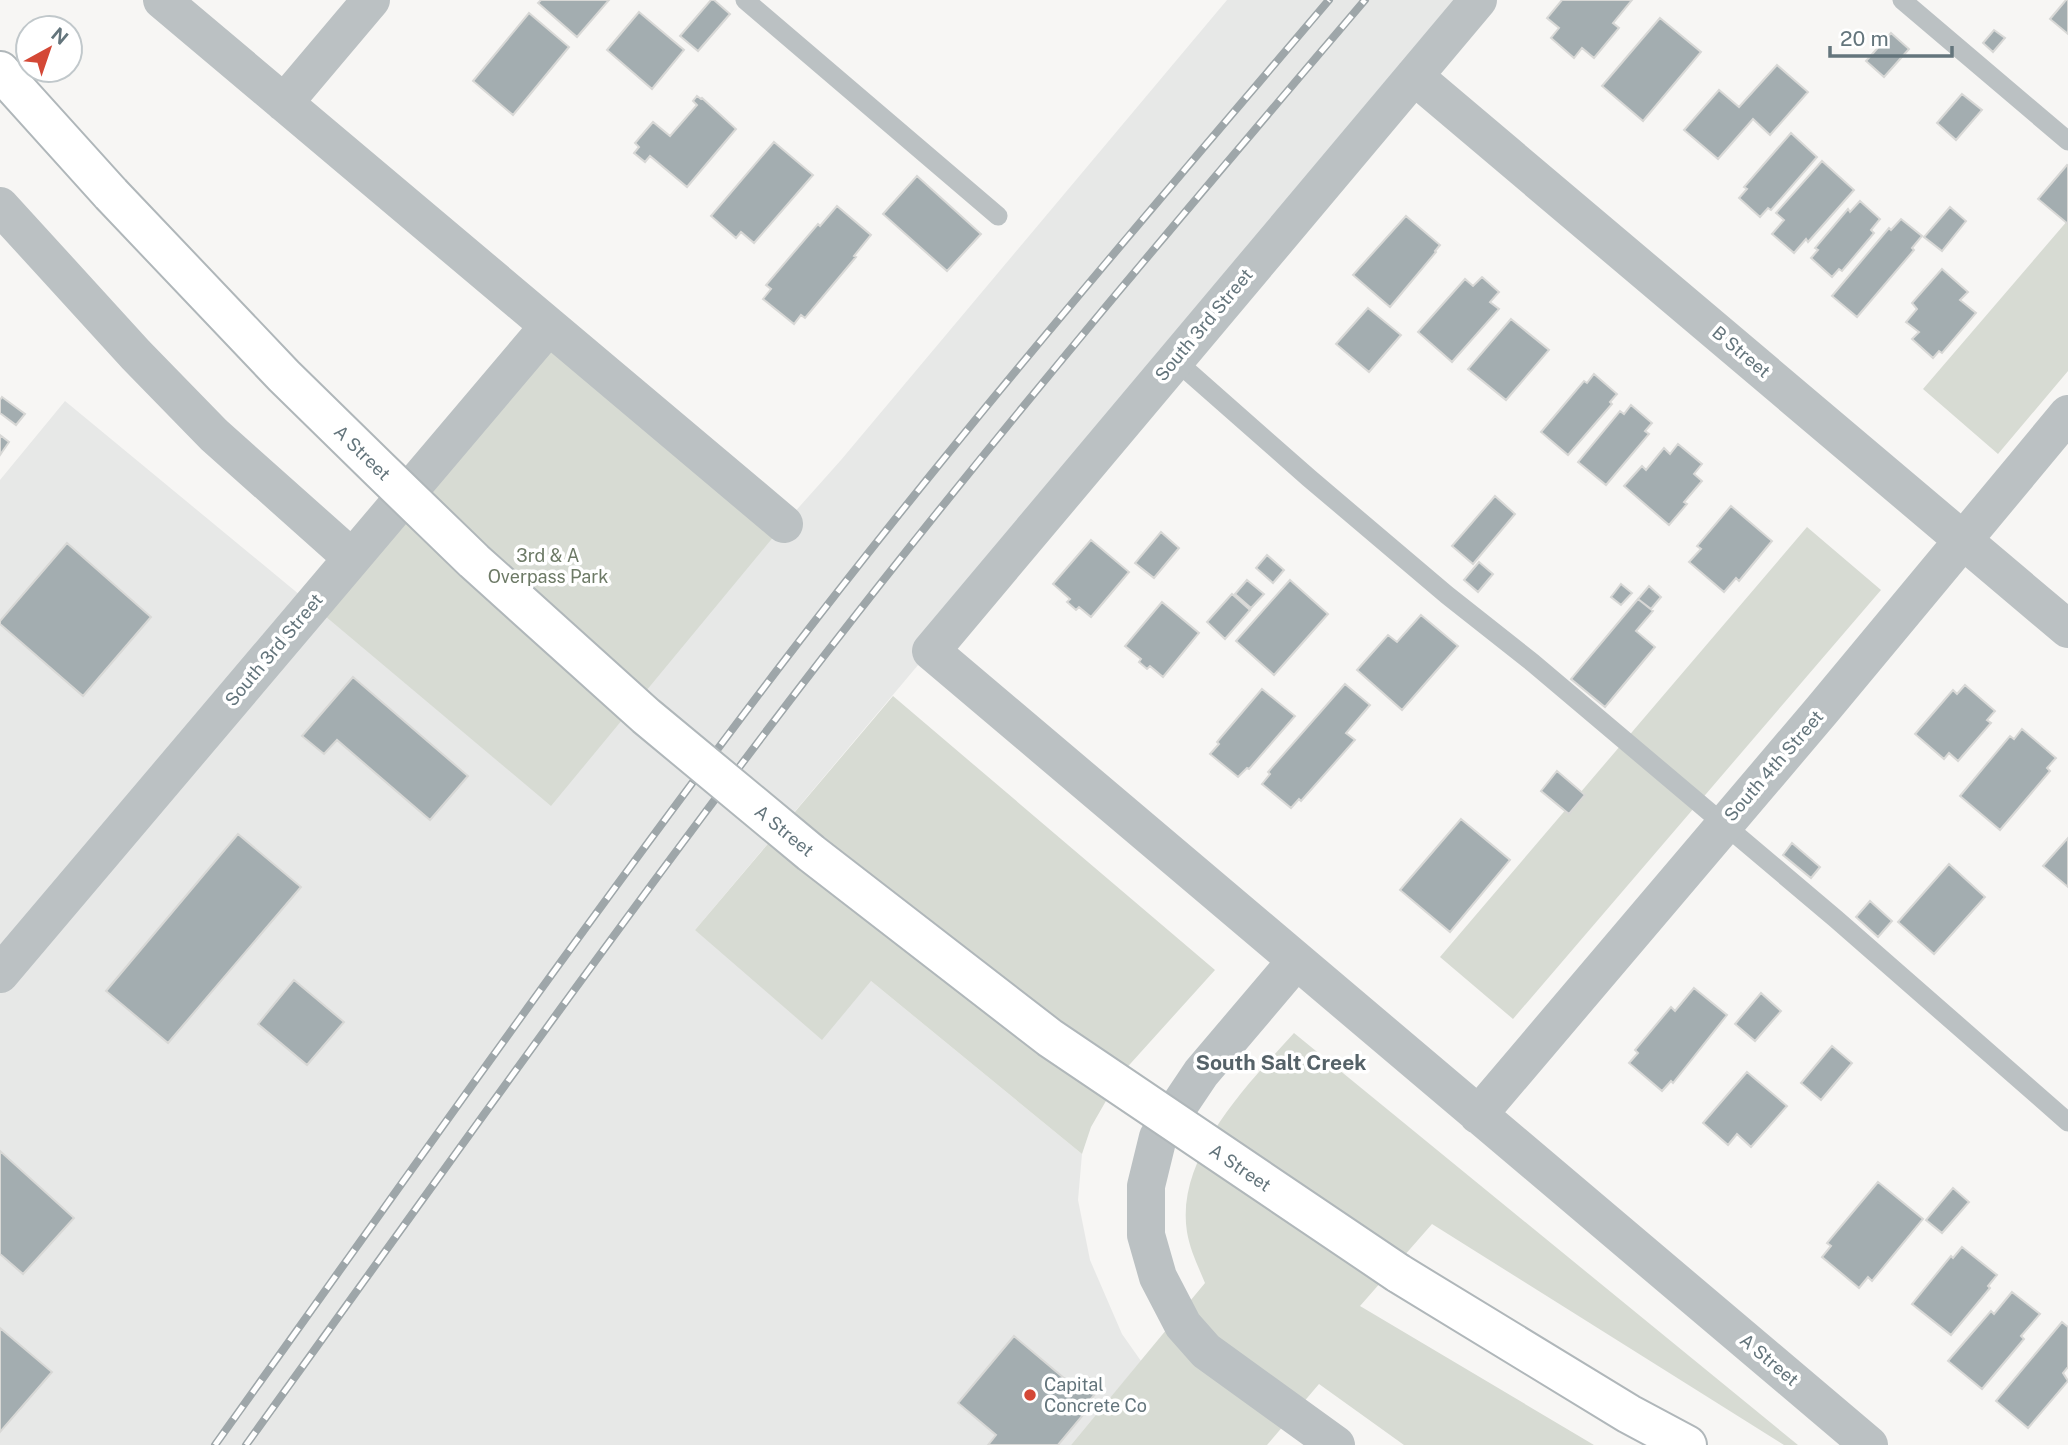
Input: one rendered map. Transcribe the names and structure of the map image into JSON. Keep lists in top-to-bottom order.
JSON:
{
  "streets": {
    "main road": ["A Street"],
    "street": ["South 3rd Street", "B Street", "South 4th Street"]
  },
  "crossings": [
    ["South 3rd Street", "B Street"],
    ["South 3rd Street", "A Street"],
    ["B Street", "South 4th Street"],
    ["A Street", "South 4th Street"]
  ],
  "districts": ["South Salt Creek"],
  "parks": ["3rd & A Overpass Park"],
  "places": ["Capital Concrete Co"],
  "scale_bar": "20 m",
  "north": "top right"
}
